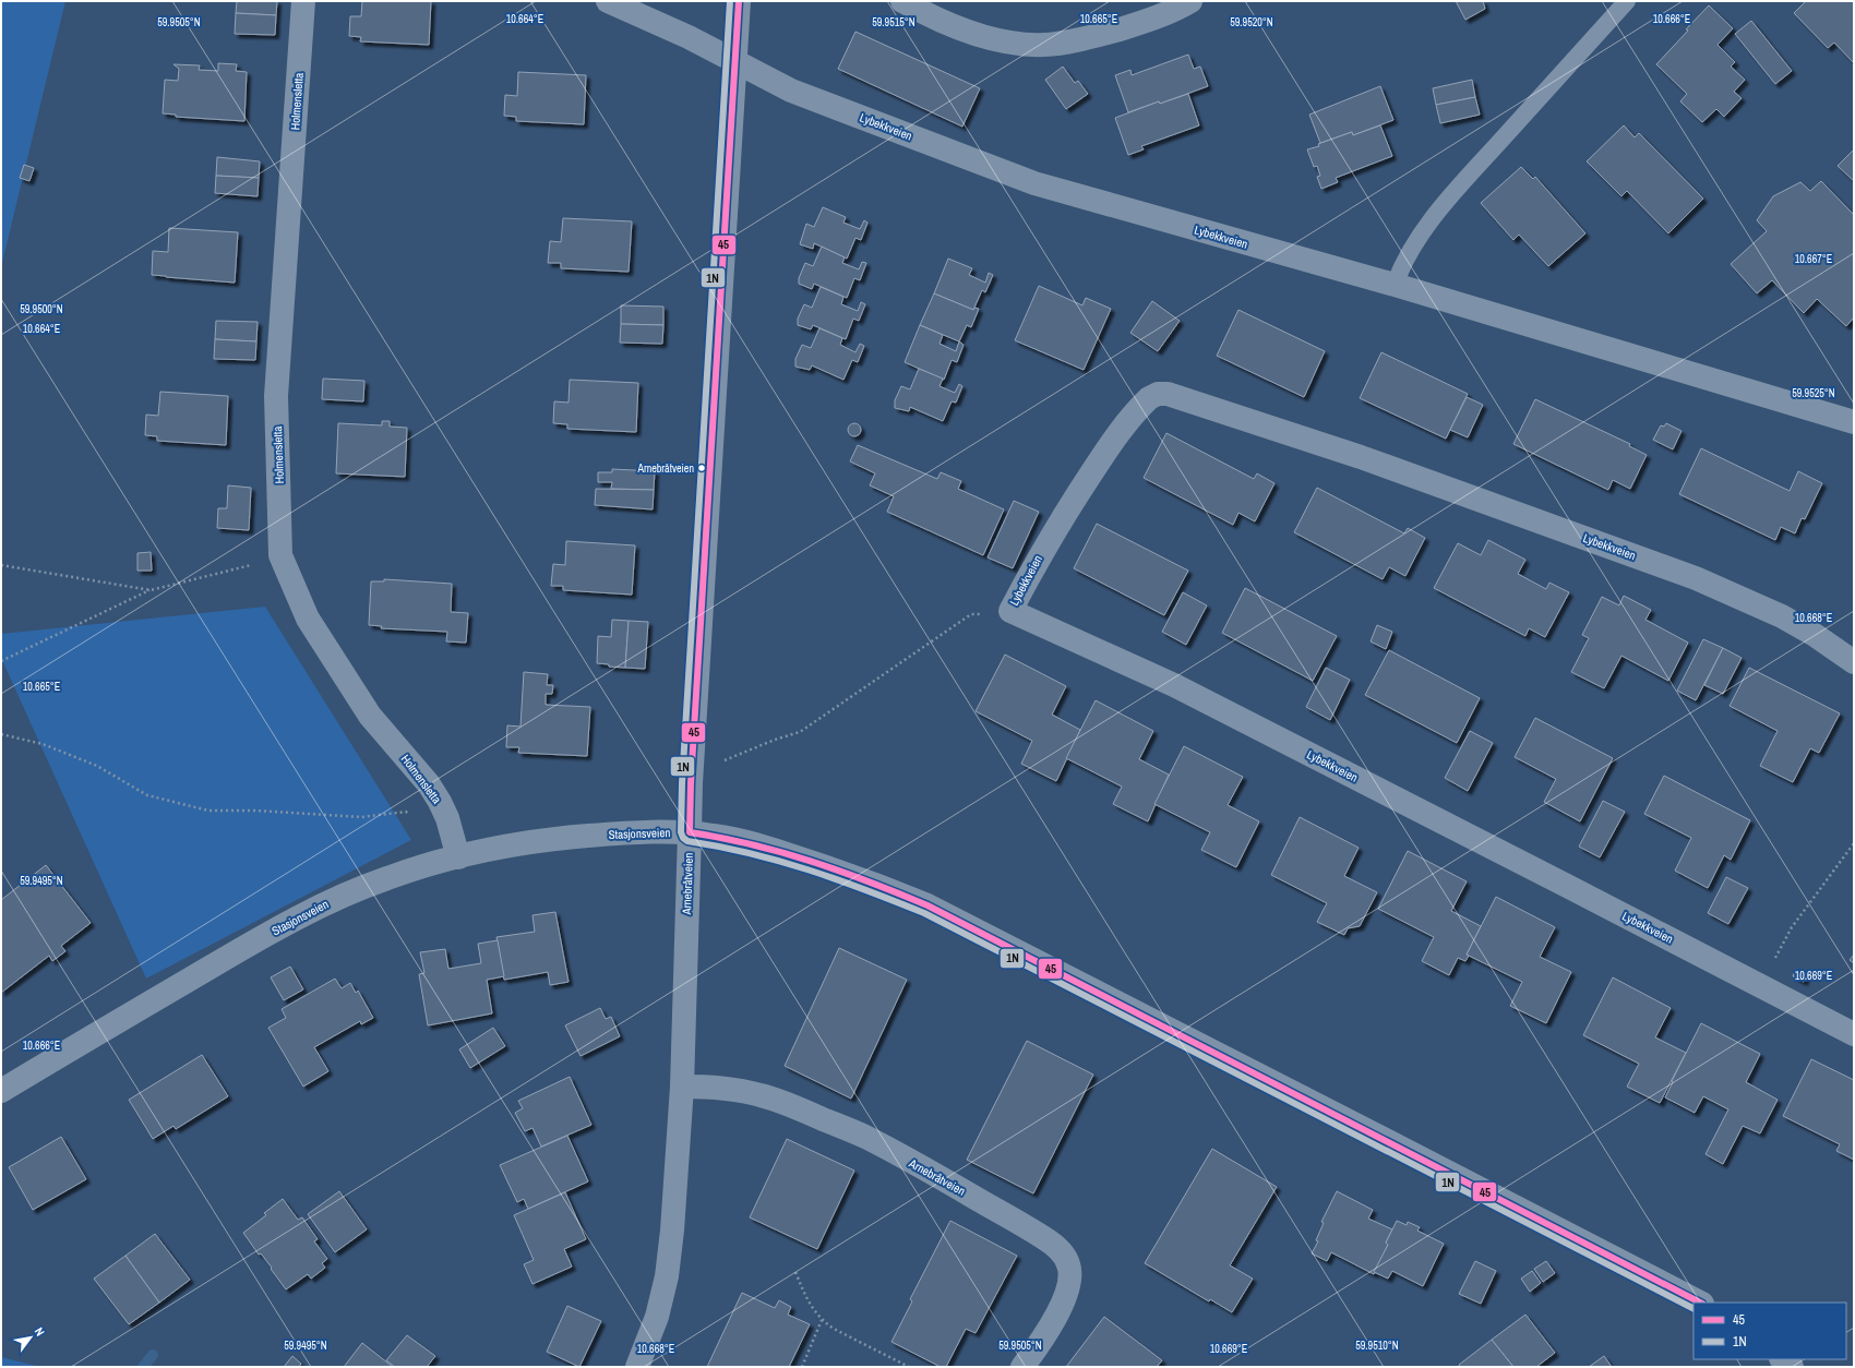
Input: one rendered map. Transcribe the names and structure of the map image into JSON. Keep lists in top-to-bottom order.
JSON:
{
  "streets": {
    "street": [
      "Holmensletta",
      "Lybekkveien",
      "Stasjonsveien",
      "Arnebråtveien"
    ]
  },
  "crossings": [
    ["Holmensletta", "Stasjonsveien"],
    ["Lybekkveien", "Arnebråtveien"],
    ["Stasjonsveien", "Arnebråtveien"]
  ],
  "places": ["Arnebråtveien"],
  "lines": ["transit line 45", "transit line 1N"],
  "legend": ["45", "1N"],
  "north": "top right",
  "coordinates": [
    "10.664°E",
    "10.665°E",
    "10.666°E",
    "59.9505°N",
    "59.9515°N",
    "59.9520°N",
    "10.667°E",
    "59.9500°N",
    "59.9525°N",
    "10.668°E",
    "59.9495°N",
    "10.669°E",
    "59.9510°N"
  ]
}
